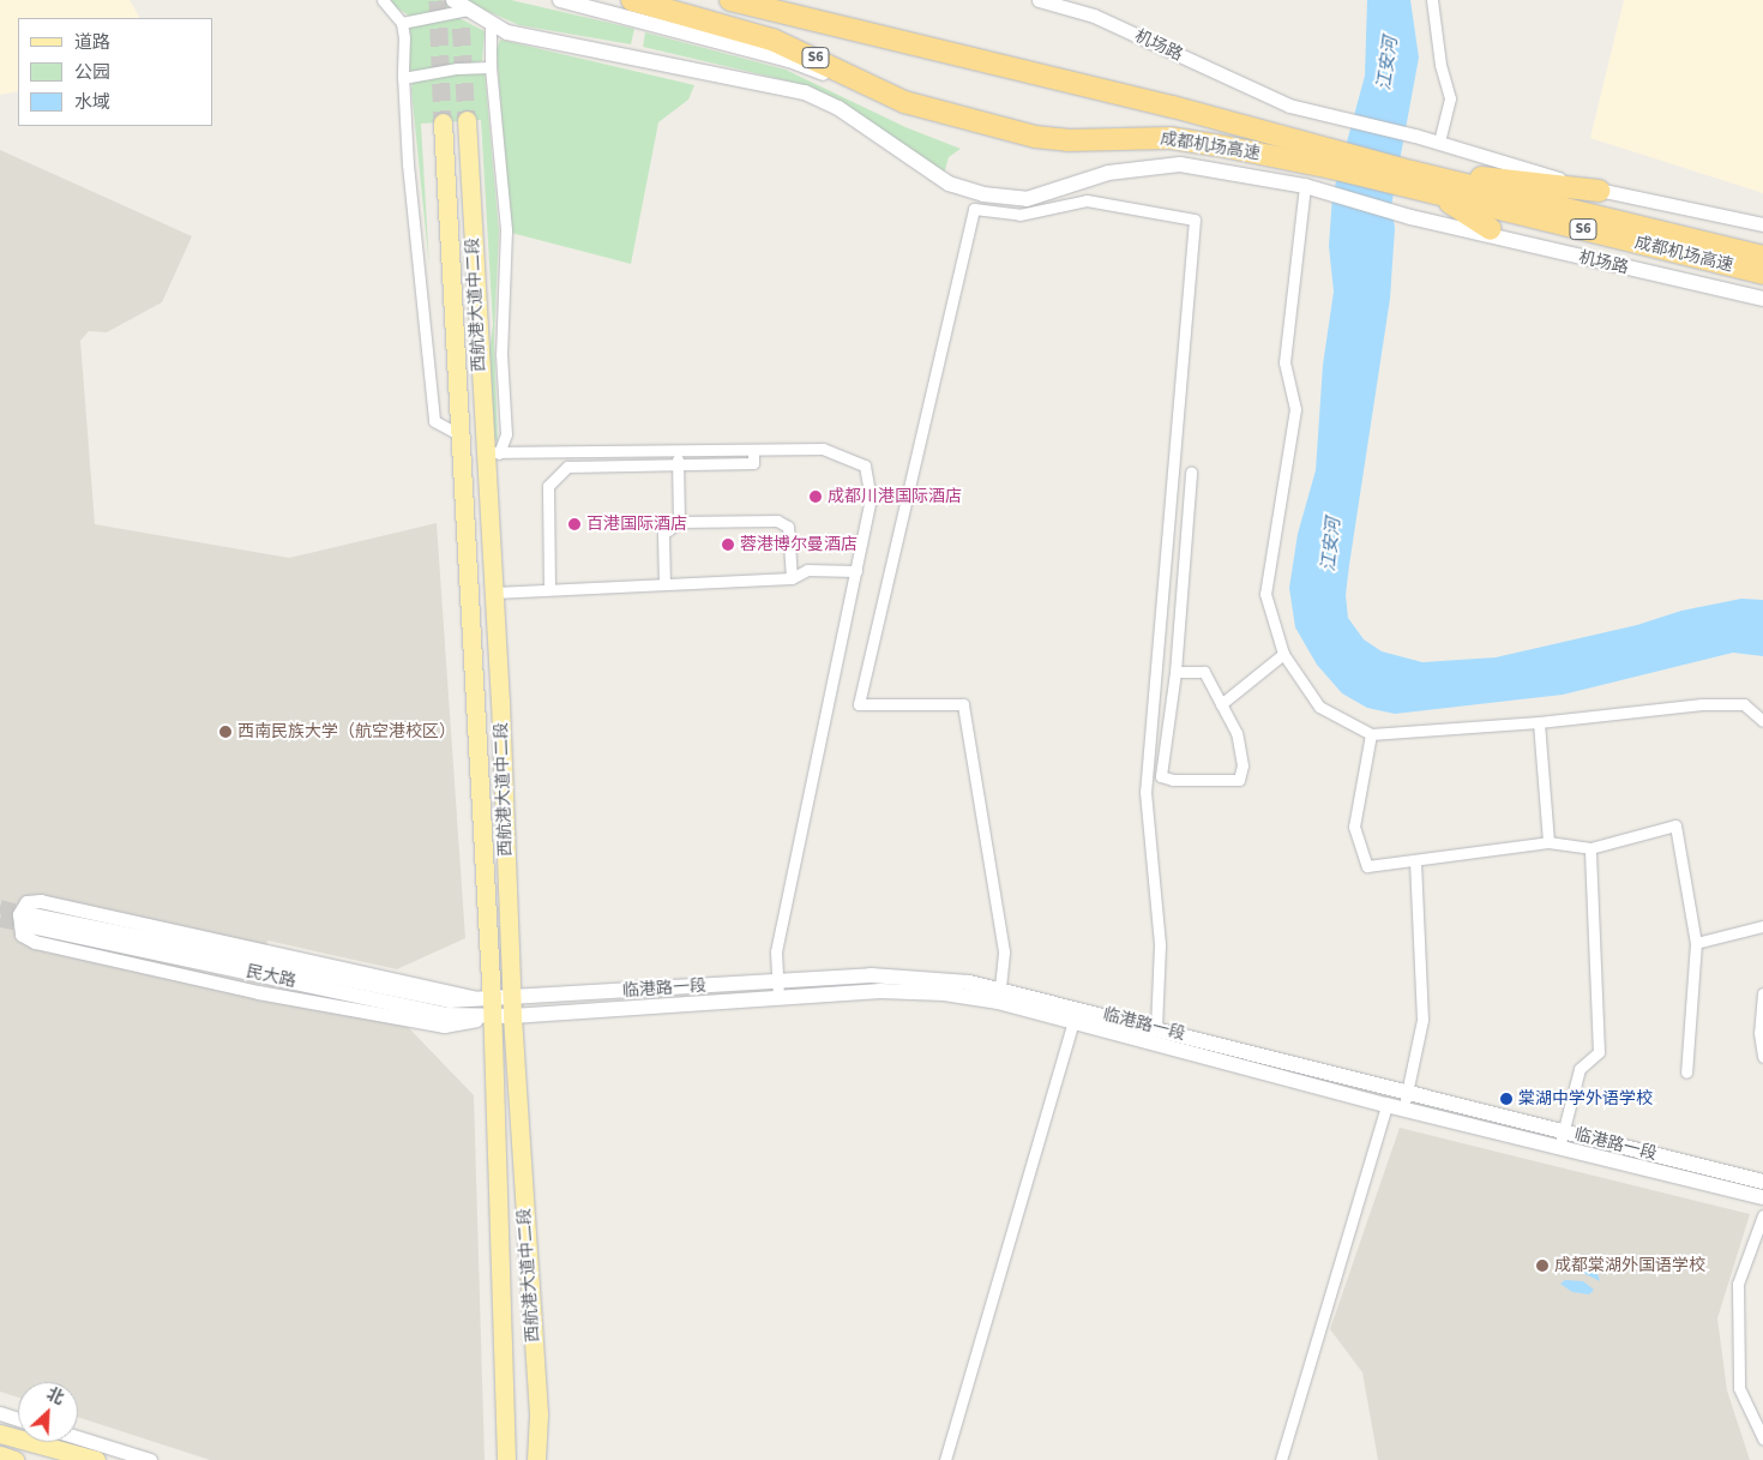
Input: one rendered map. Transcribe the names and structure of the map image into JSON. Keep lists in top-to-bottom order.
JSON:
{
  "streets": {
    "highway": ["S6", "成都机场高速"],
    "main road": [
      "机场路",
      "西航港大道中二段",
      "民大路",
      "临港路一段"
    ]
  },
  "crossings": [
    ["西航港大道中二段", "民大路"],
    ["西航港大道中二段", "临港路一段"],
    ["民大路", "临港路一段"]
  ],
  "water": ["江安河"],
  "places": [
    "成都川港国际酒店",
    "百港国际酒店",
    "蓉港博尔曼酒店",
    "西南民族大学（航空港校区）",
    "棠湖中学外语学校",
    "成都棠湖外国语学校"
  ],
  "legend": ["道路", "公园", "水域"],
  "north": "top right"
}
